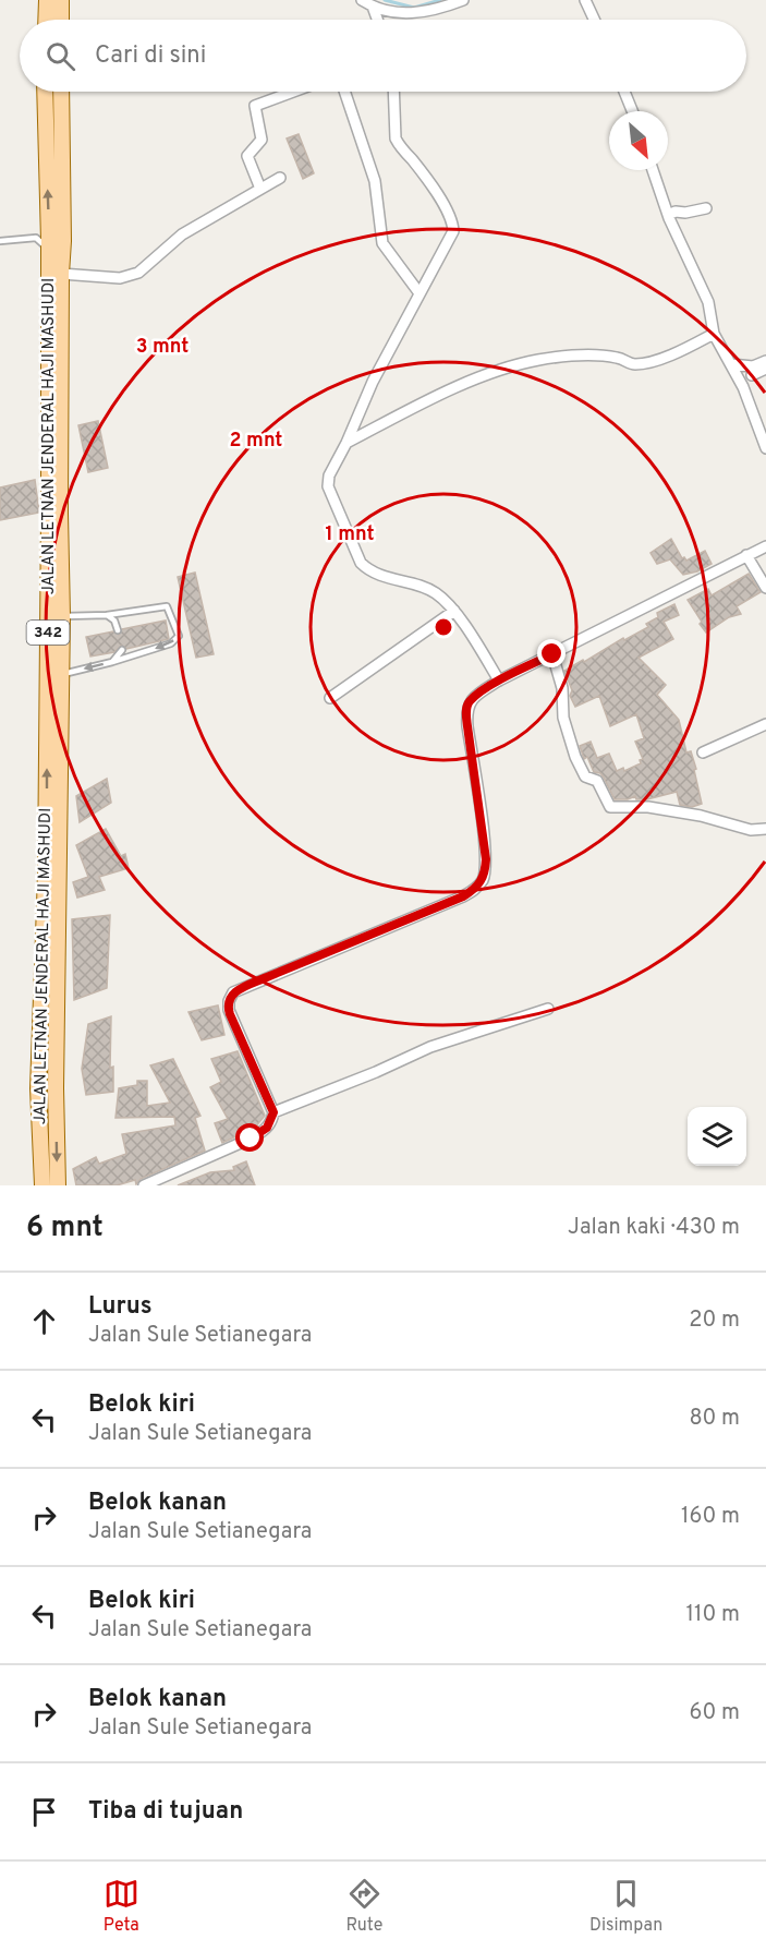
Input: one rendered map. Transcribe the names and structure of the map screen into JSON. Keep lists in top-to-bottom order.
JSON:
{
  "streets": {
    "main road": ["JALAN LETNAN JENDERAL HAJI MASHUDI", "342"]
  },
  "north": "bottom right",
  "page": {
    "search": "Cari di sini",
    "heading": ["6 mnt", "Jalan kaki · 430 m"],
    "list": [
      ["Lurus", "Jalan Sule Setianegara", "20 m"],
      ["Belok kiri", "Jalan Sule Setianegara", "80 m"],
      ["Belok kanan", "Jalan Sule Setianegara", "160 m"],
      ["Belok kiri", "Jalan Sule Setianegara", "110 m"],
      ["Belok kanan", "Jalan Sule Setianegara", "60 m"],
      "Tiba di tujuan"
    ],
    "nav": ["Peta", "Rute", "Disimpan"]
  },
  "rings": ["3 mnt", "2 mnt", "1 mnt"]
}
